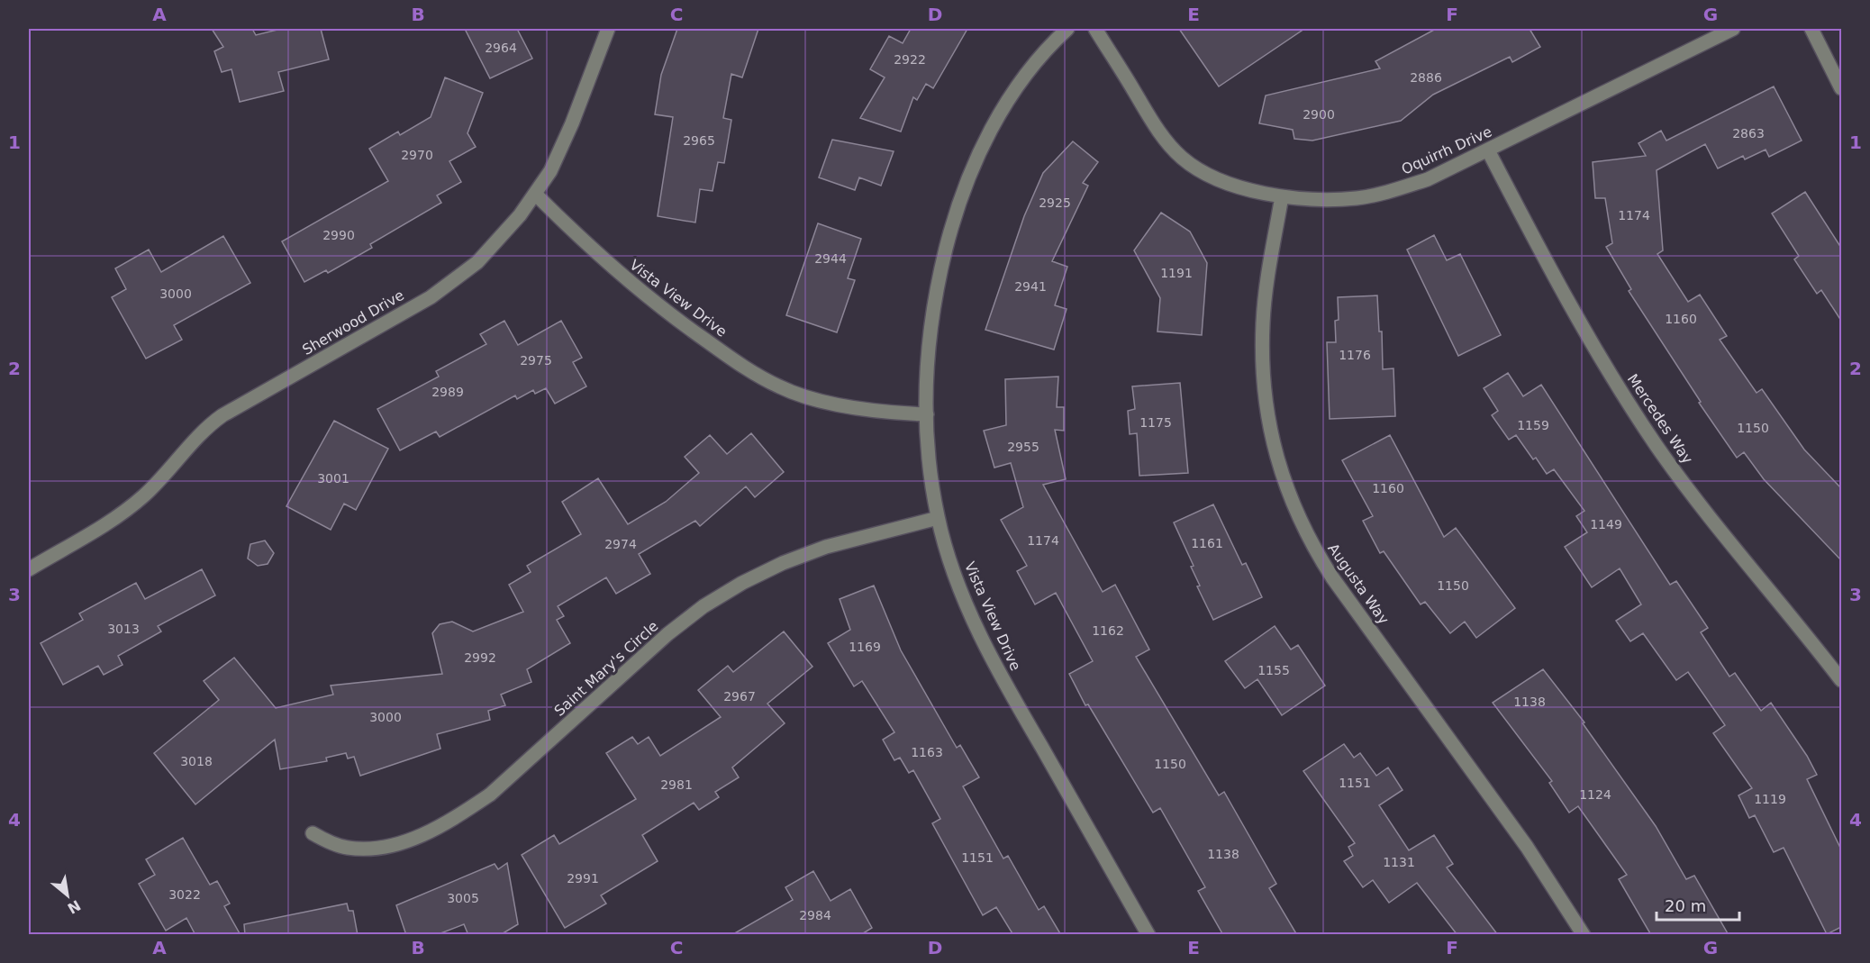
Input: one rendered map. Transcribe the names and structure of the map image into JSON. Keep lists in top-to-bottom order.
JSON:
{
  "streets": {
    "street": [
      "Oquirrh Drive",
      "Vista View Drive",
      "Sherwood Drive",
      "Mercedes Way",
      "Augusta Way",
      "Saint Mary's Circle"
    ]
  },
  "crossings": [
    ["Oquirrh Drive", "Mercedes Way"],
    ["Oquirrh Drive", "Augusta Way"],
    ["Vista View Drive", "Sherwood Drive"],
    ["Vista View Drive", "Saint Mary's Circle"]
  ],
  "house_numbers": [
    "2964",
    "2922",
    "2886",
    "2900",
    "2863",
    "2965",
    "2970",
    "2925",
    "1174",
    "2990",
    "2944",
    "1191",
    "2941",
    "3000",
    "1160",
    "1176",
    "2975",
    "2989",
    "1175",
    "1159",
    "1150",
    "2955",
    "3001",
    "1160",
    "1149",
    "1174",
    "1161",
    "2974",
    "1150",
    "3013",
    "1162",
    "1169",
    "2992",
    "1155",
    "2967",
    "1138",
    "3000",
    "1163",
    "3018",
    "1150",
    "1151",
    "2981",
    "1124",
    "1119",
    "1138",
    "1151",
    "1131",
    "2991",
    "3022",
    "3005",
    "2984"
  ],
  "scale_bar": "20 m",
  "north": "bottom right",
  "grid": {
    "columns": [
      "A",
      "B",
      "C",
      "D",
      "E",
      "F",
      "G"
    ],
    "rows": [
      "1",
      "2",
      "3",
      "4"
    ]
  }
}
